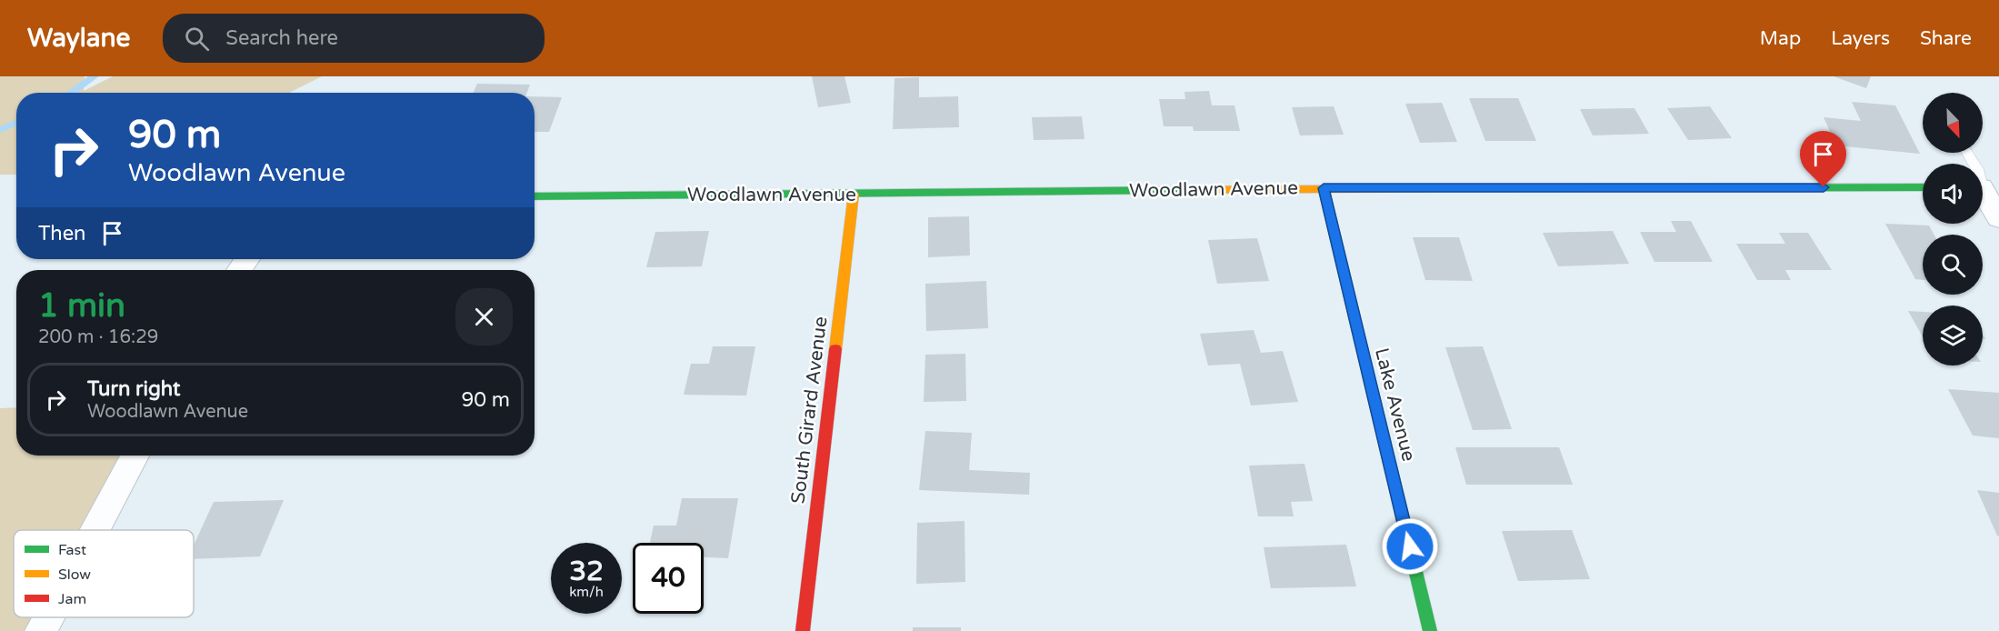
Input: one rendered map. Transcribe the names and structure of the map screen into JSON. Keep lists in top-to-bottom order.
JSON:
{
  "streets": {
    "street": ["Woodlawn Avenue", "Lake Avenue", "South Girard Avenue"]
  },
  "crossings": [
    ["Woodlawn Avenue", "Lake Avenue"],
    ["Woodlawn Avenue", "South Girard Avenue"]
  ],
  "legend": ["Fast", "Slow", "Jam"],
  "north": "bottom right",
  "page": {
    "header": "Waylane",
    "search": "Search here",
    "nav": ["Map", "Layers", "Share"],
    "turn": ["90 m", "Woodlawn Avenue"],
    "then": "Then",
    "heading": ["1 min", "200 m · 16:29"],
    "list": [
      {
        "name": "Turn right",
        "note": "Woodlawn Avenue",
        "value": "90 m"
      }
    ],
    "speed": "32 km/h",
    "limit": "40"
  }
}
